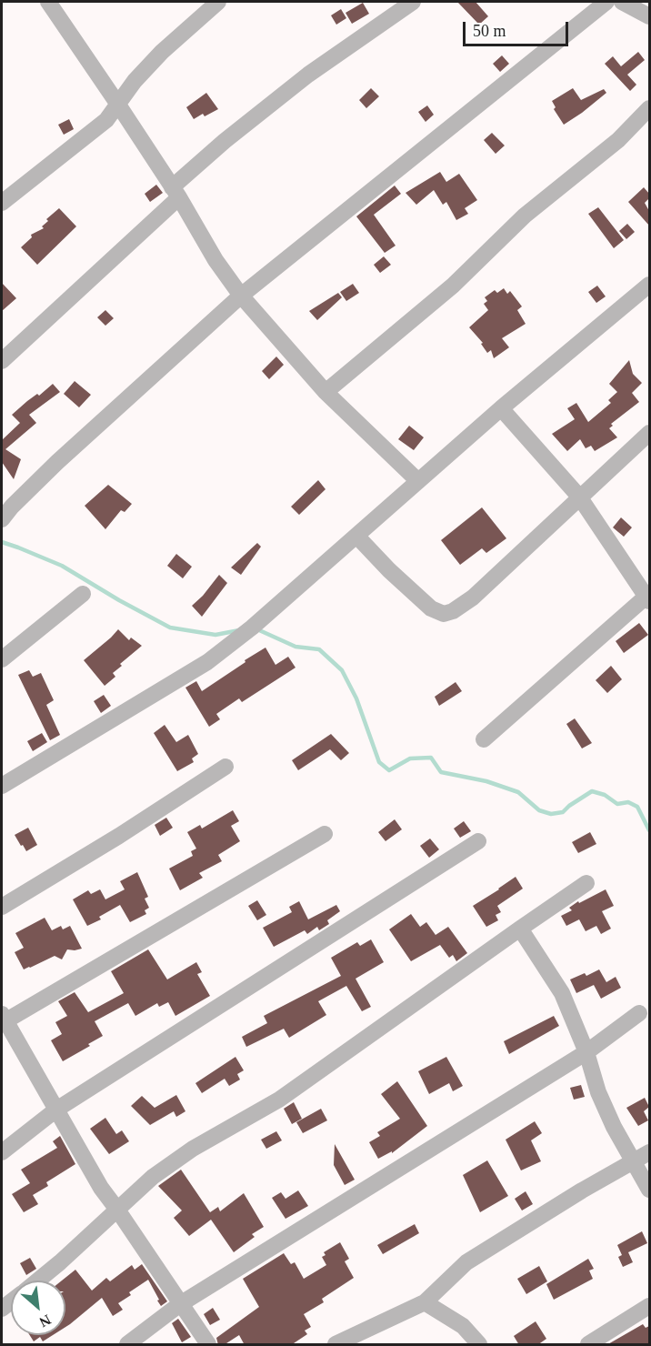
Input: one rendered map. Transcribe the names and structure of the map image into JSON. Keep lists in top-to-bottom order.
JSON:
{
  "scale_bar": "50 m",
  "north": "bottom right"
}
